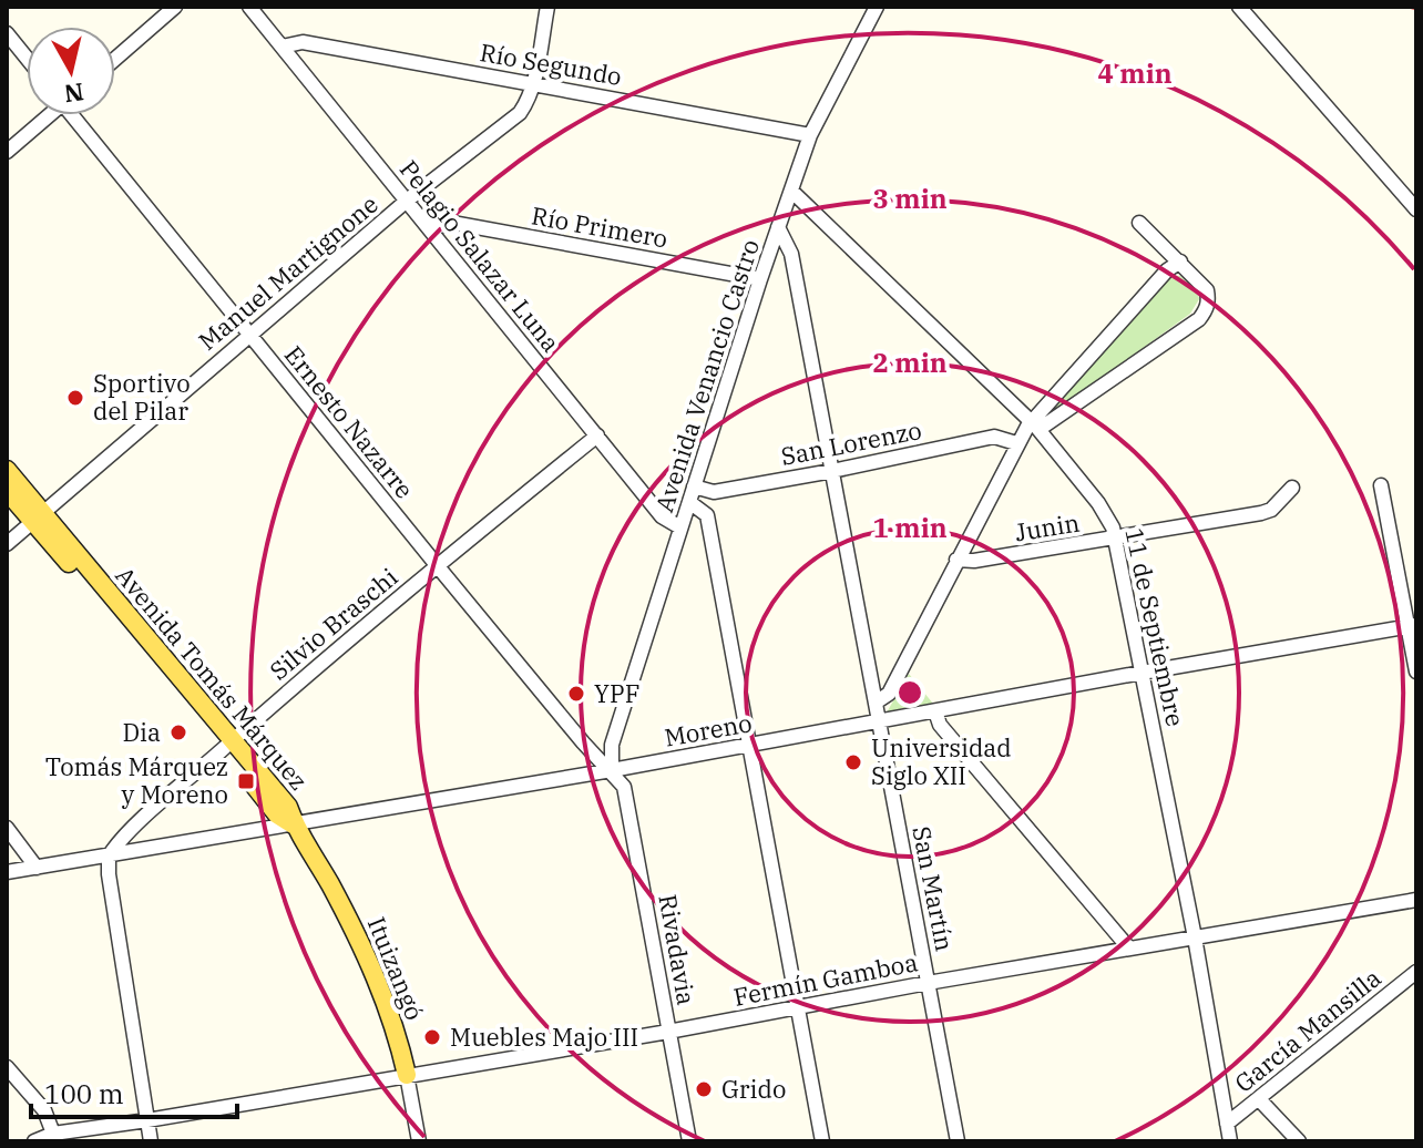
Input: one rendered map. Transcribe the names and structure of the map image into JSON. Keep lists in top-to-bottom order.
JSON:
{
  "streets": {
    "main road": ["Avenida Tomás Márquez", "Ituizangó"],
    "street": [
      "Río Segundo",
      "Río Primero",
      "Pelagio Salazar Luna",
      "Manuel Martignone",
      "Avenida Venancio Castro",
      "Ernesto Nazarre",
      "San Lorenzo",
      "Junin",
      "Silvio Braschi",
      "11 de Septiembre",
      "Moreno",
      "San Martín",
      "Rivadavia",
      "Fermín Gamboa",
      "García Mansilla"
    ]
  },
  "crossings": [
    ["Río Segundo", "Pelagio Salazar Luna"],
    ["Río Segundo", "Manuel Martignone"],
    ["Río Segundo", "Avenida Venancio Castro"],
    ["Río Primero", "Pelagio Salazar Luna"],
    ["Río Primero", "Avenida Venancio Castro"],
    ["Pelagio Salazar Luna", "Manuel Martignone"],
    ["Pelagio Salazar Luna", "Avenida Venancio Castro"],
    ["Pelagio Salazar Luna", "Silvio Braschi"],
    ["Manuel Martignone", "Ernesto Nazarre"],
    ["Manuel Martignone", "Avenida Tomás Márquez"],
    ["Avenida Venancio Castro", "Ernesto Nazarre"],
    ["Avenida Venancio Castro", "San Lorenzo"],
    ["Avenida Venancio Castro", "11 de Septiembre"],
    ["Avenida Venancio Castro", "Moreno"],
    ["Avenida Venancio Castro", "San Martín"],
    ["Avenida Venancio Castro", "Rivadavia"],
    ["Ernesto Nazarre", "Silvio Braschi"],
    ["Ernesto Nazarre", "Moreno"],
    ["Ernesto Nazarre", "Rivadavia"],
    ["San Lorenzo", "San Martín"],
    ["Junin", "11 de Septiembre"],
    ["Silvio Braschi", "Avenida Tomás Márquez"],
    ["Silvio Braschi", "Moreno"],
    ["11 de Septiembre", "Moreno"],
    ["11 de Septiembre", "Fermín Gamboa"],
    ["11 de Septiembre", "García Mansilla"],
    ["Avenida Tomás Márquez", "Moreno"],
    ["Avenida Tomás Márquez", "Ituizangó"],
    ["Moreno", "San Martín"],
    ["Moreno", "Rivadavia"],
    ["Moreno", "Ituizangó"],
    ["San Martín", "Fermín Gamboa"],
    ["Rivadavia", "Fermín Gamboa"],
    ["Ituizangó", "Fermín Gamboa"]
  ],
  "places": {
    "other": [
      "Sportivo del Pilar",
      "YPF",
      "Dia",
      "Universidad Siglo XII",
      "Muebles Majo III",
      "Grido"
    ],
    "transit": ["Tomás Márquez y Moreno"]
  },
  "scale_bar": "100 m",
  "north": "bottom",
  "rings": [
    "4 min",
    "3 min",
    "2 min",
    "1 min"
  ]
}
